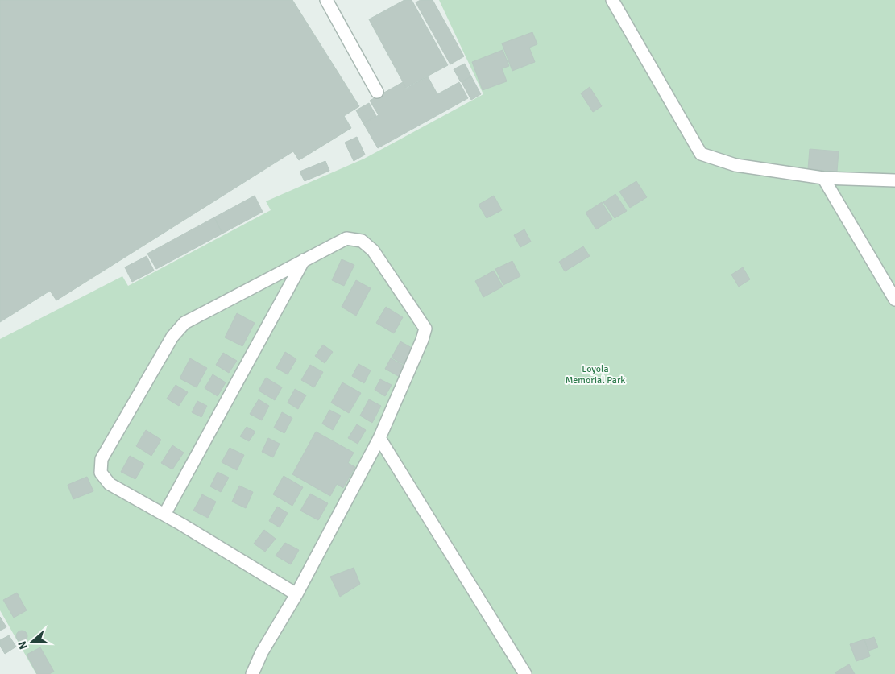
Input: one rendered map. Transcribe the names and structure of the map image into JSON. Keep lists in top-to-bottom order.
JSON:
{
  "parks": ["Loyola Memorial Park"],
  "north": "left"
}
